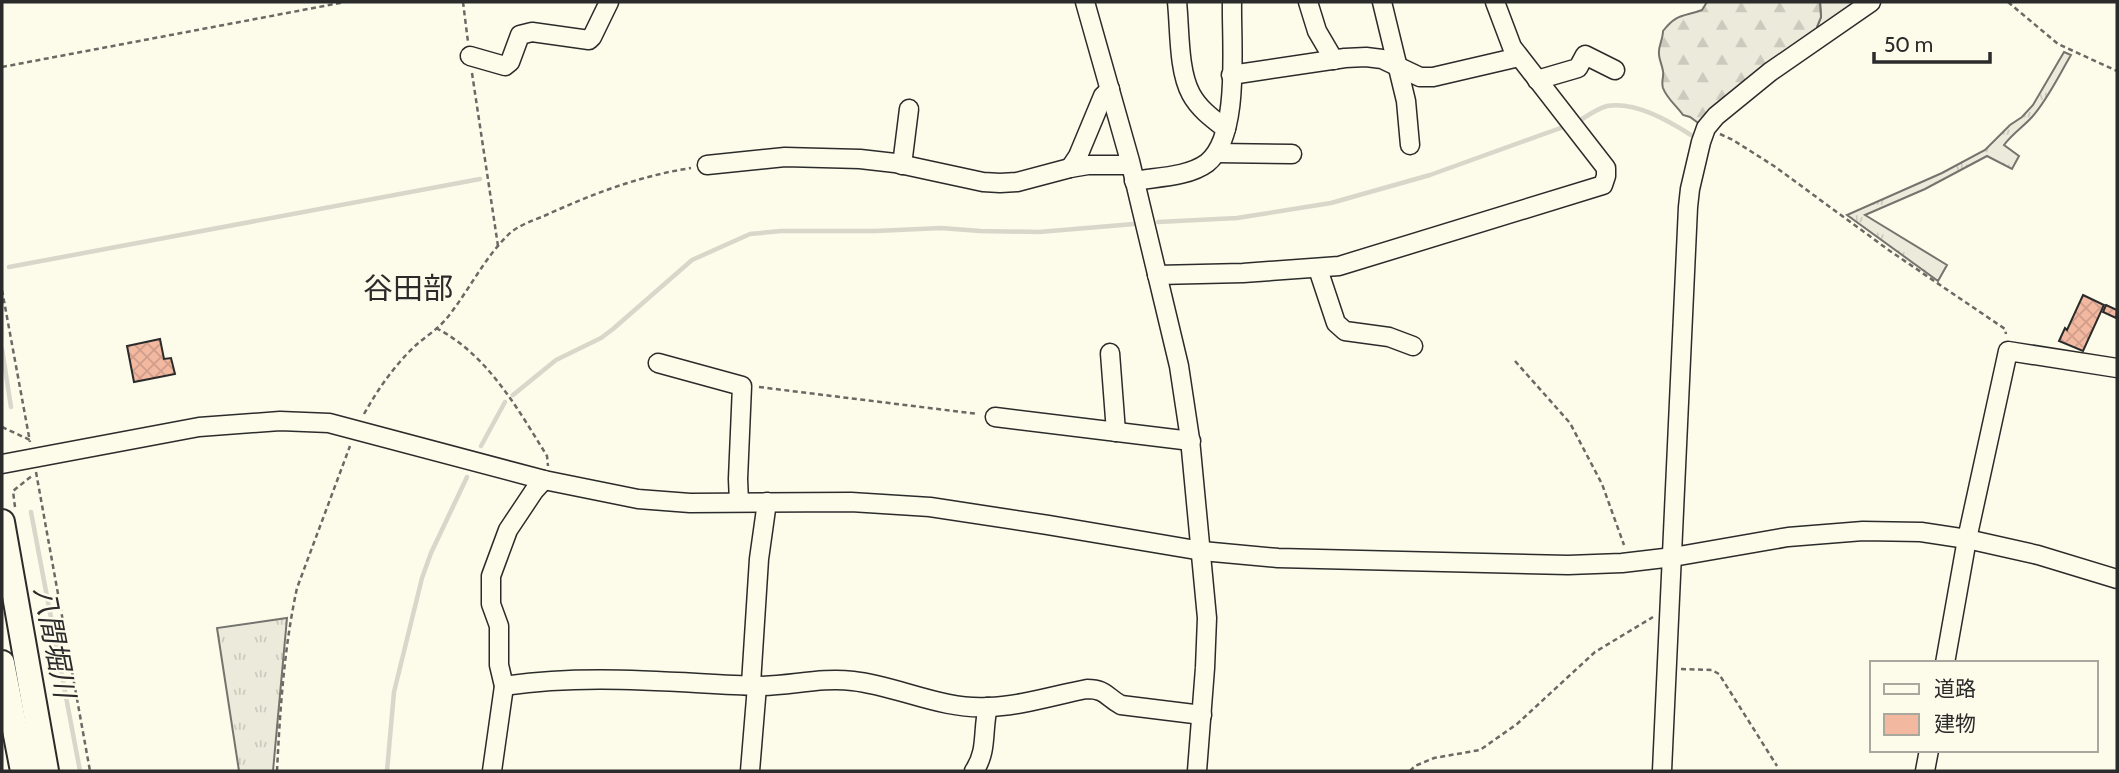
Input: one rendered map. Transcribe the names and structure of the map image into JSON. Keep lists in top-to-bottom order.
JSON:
{
  "districts": ["谷田部"],
  "water": ["八間堀川"],
  "legend": ["道路", "建物"],
  "scale_bar": "50 m"
}
